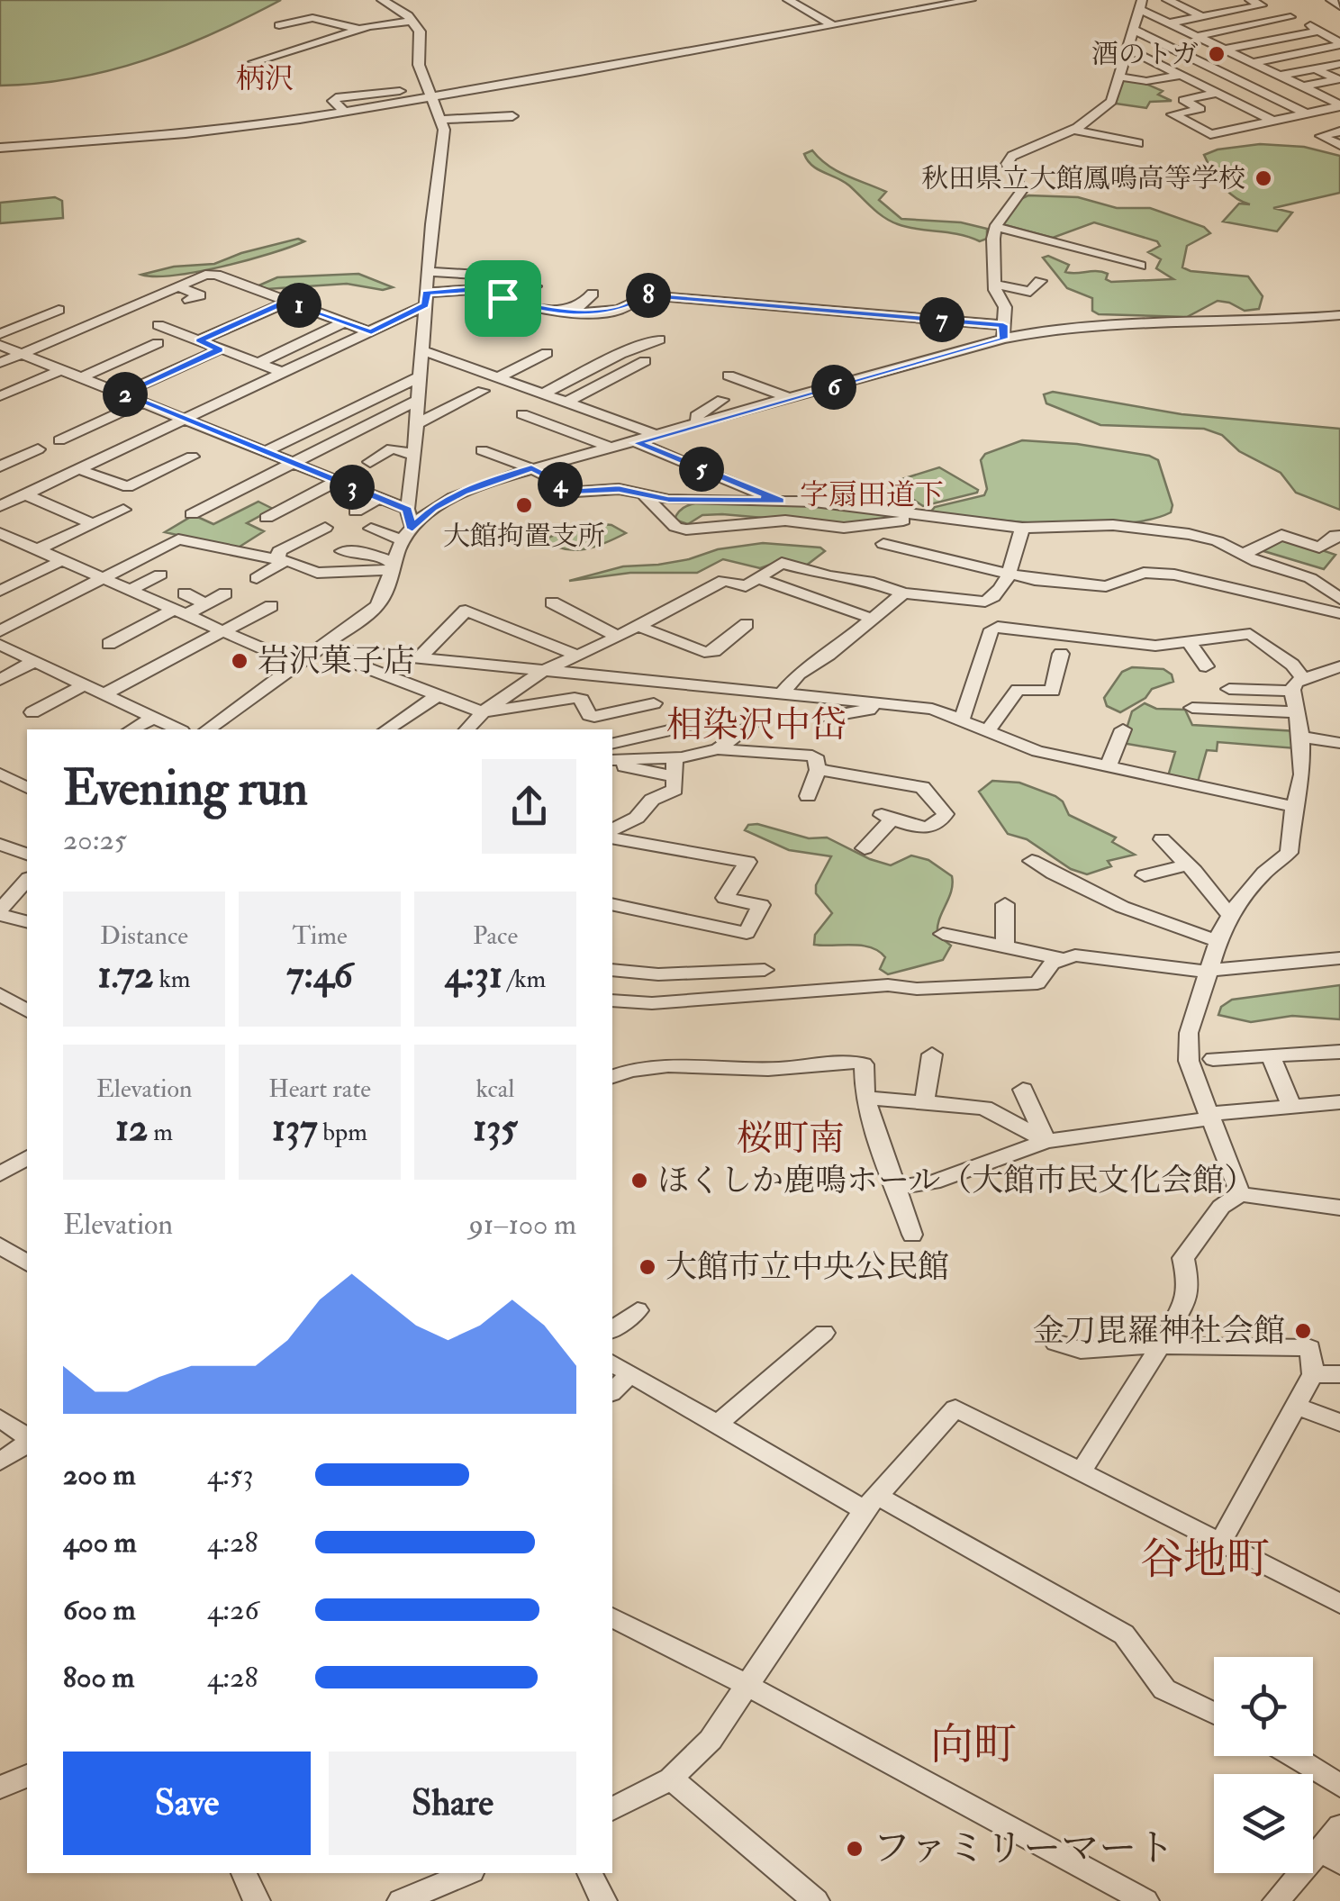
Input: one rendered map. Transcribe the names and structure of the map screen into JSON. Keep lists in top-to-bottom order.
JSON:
{
  "districts": [
    "柄沢",
    "字扇田道下",
    "相染沢中岱",
    "桜町南",
    "谷地町",
    "向町"
  ],
  "places": [
    "酒のトガ",
    "秋田県立大館鳳鳴高等学校",
    "大館拘置支所",
    "岩沢菓子店",
    "ほくしか鹿鳴ホール（大館市民文化会館）",
    "大館市立中央公民館",
    "金刀毘羅神社会館",
    "ファミリーマート"
  ],
  "page": {
    "pins": [
      "8",
      "1",
      "7",
      "6",
      "2",
      "5",
      "4",
      "3"
    ],
    "heading": ["Evening run", "20:25"],
    "stats": [
      ["Distance", "1.72 km"],
      ["Time", "7:46"],
      ["Pace", "4:31 /km"],
      ["Elevation", "12 m"],
      ["Heart rate", "137 bpm"],
      ["kcal", "135"]
    ],
    "chart": ["Elevation", "91–100 m"],
    "list": [
      {
        "name": "200 m",
        "note": "4:53"
      },
      {
        "name": "400 m",
        "note": "4:28"
      },
      {
        "name": "600 m",
        "note": "4:26"
      },
      {
        "name": "800 m",
        "note": "4:28"
      }
    ],
    "buttons": ["Save", "Share"]
  }
}
